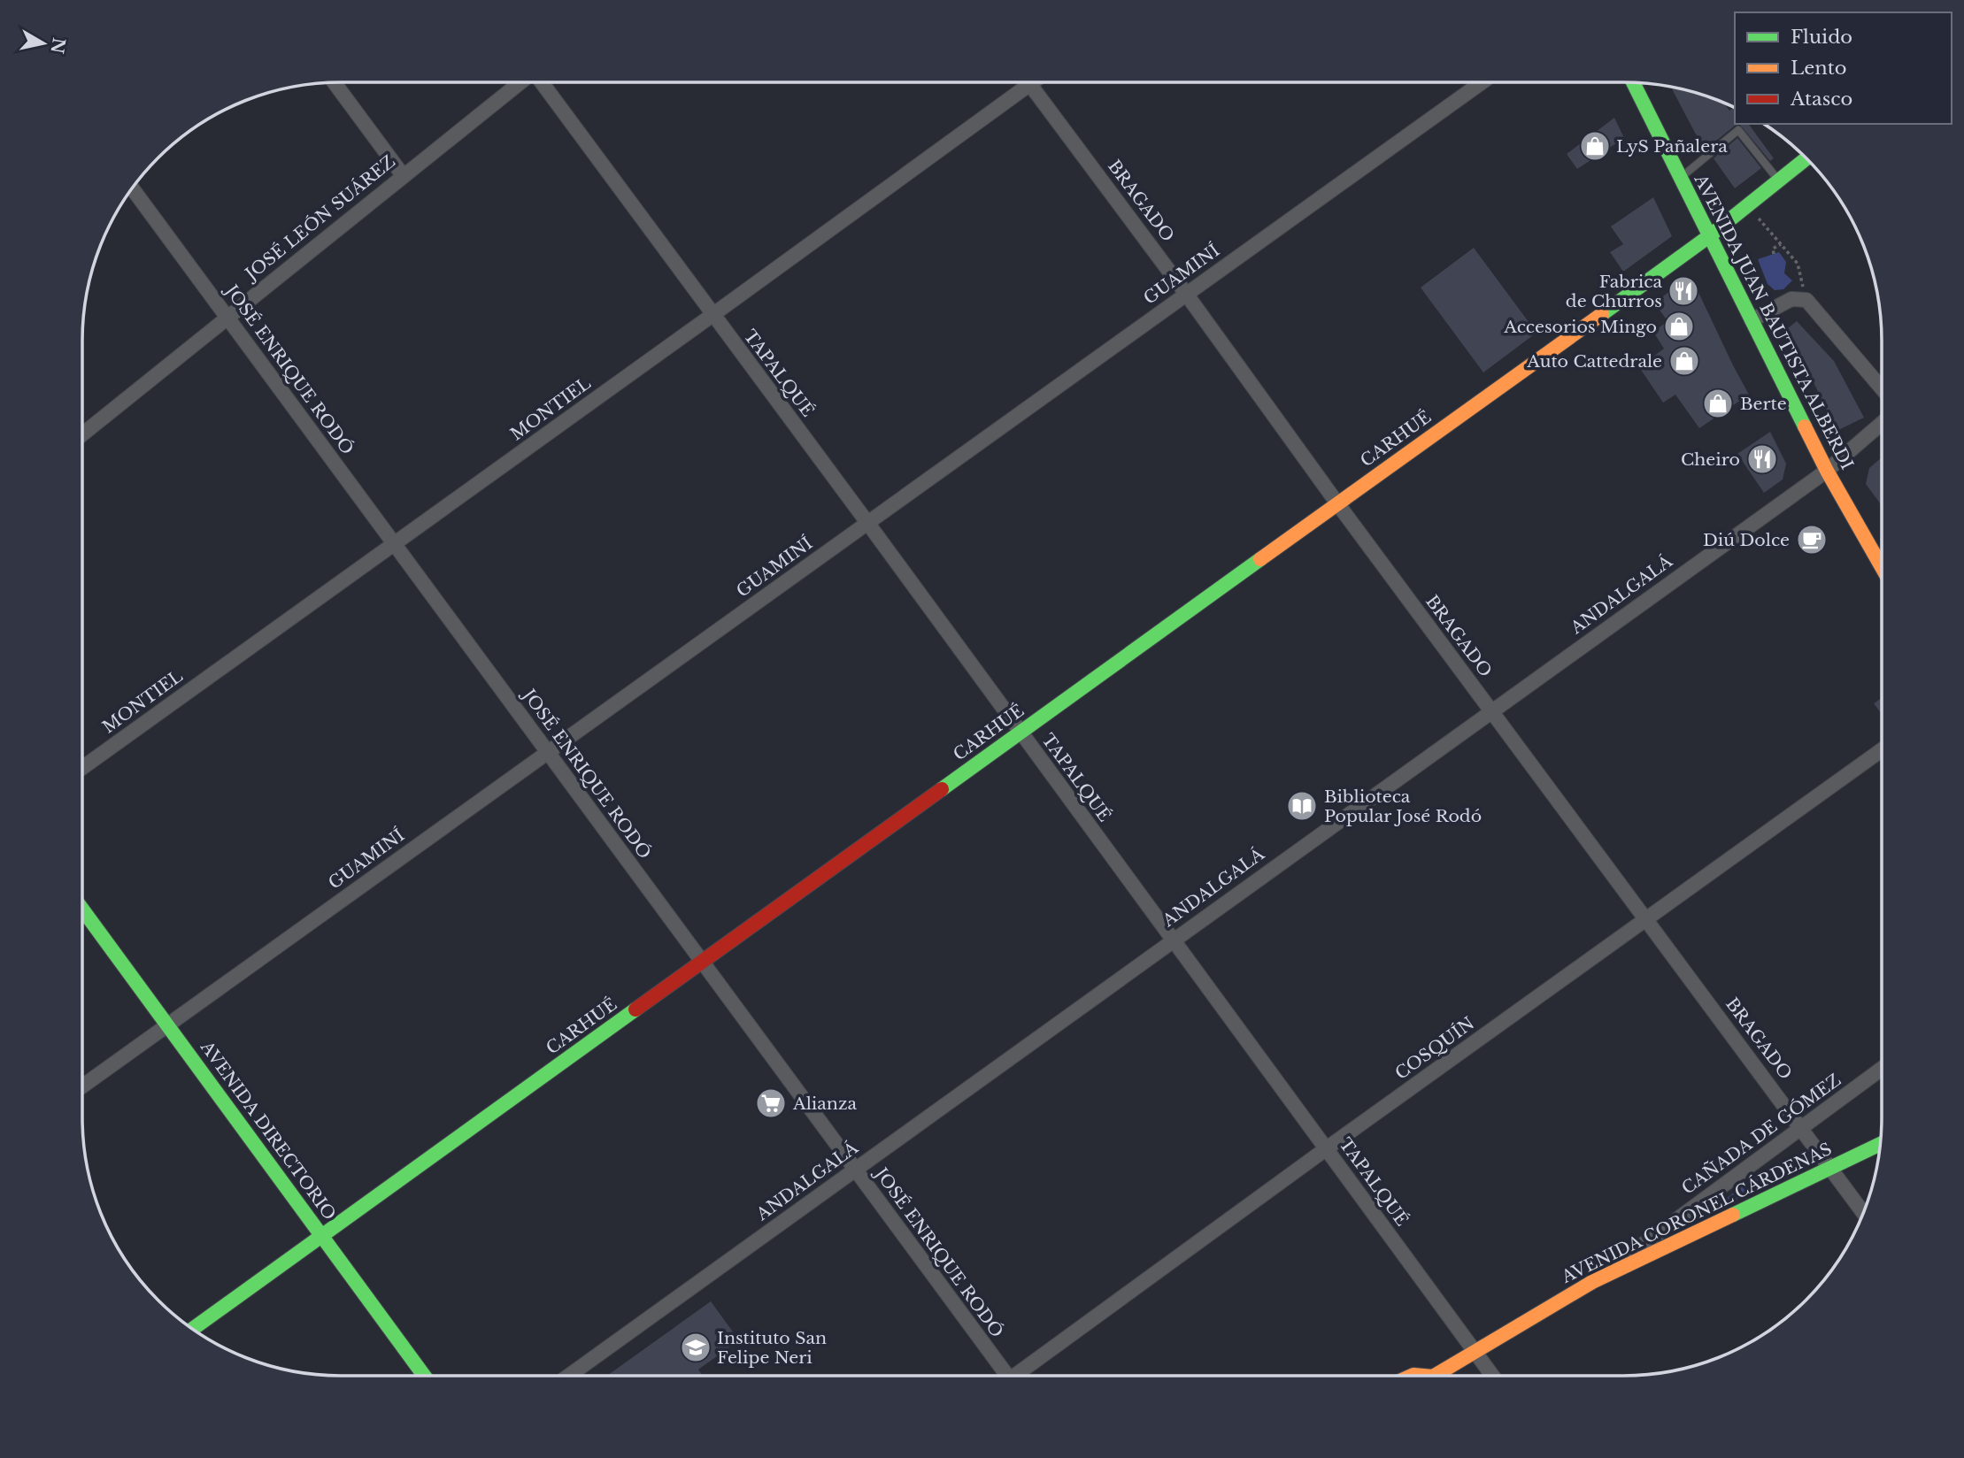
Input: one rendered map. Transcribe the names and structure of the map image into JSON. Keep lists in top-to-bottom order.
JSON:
{
  "streets": {
    "street": [
      "BRAGADO",
      "JOSÉ LEÓN SUÁREZ",
      "GUAMINÍ",
      "AVENIDA JUAN BAUTISTA ALBERDI",
      "JOSÉ ENRIQUE RODÓ",
      "TAPALQUÉ",
      "MONTIEL",
      "CARHUÉ",
      "ANDALGALÁ",
      "COSQUÍN",
      "AVENIDA DIRECTORIO",
      "CAÑADA DE GÓMEZ",
      "AVENIDA CORONEL CÁRDENAS"
    ]
  },
  "crossings": [
    ["BRAGADO", "GUAMINÍ"],
    ["BRAGADO", "MONTIEL"],
    ["BRAGADO", "CARHUÉ"],
    ["BRAGADO", "ANDALGALÁ"],
    ["BRAGADO", "COSQUÍN"],
    ["BRAGADO", "CAÑADA DE GÓMEZ"],
    ["BRAGADO", "AVENIDA CORONEL CÁRDENAS"],
    ["JOSÉ LEÓN SUÁREZ", "JOSÉ ENRIQUE RODÓ"],
    ["GUAMINÍ", "JOSÉ ENRIQUE RODÓ"],
    ["GUAMINÍ", "TAPALQUÉ"],
    ["GUAMINÍ", "AVENIDA DIRECTORIO"],
    ["AVENIDA JUAN BAUTISTA ALBERDI", "CARHUÉ"],
    ["AVENIDA JUAN BAUTISTA ALBERDI", "ANDALGALÁ"],
    ["JOSÉ ENRIQUE RODÓ", "MONTIEL"],
    ["JOSÉ ENRIQUE RODÓ", "CARHUÉ"],
    ["JOSÉ ENRIQUE RODÓ", "ANDALGALÁ"],
    ["TAPALQUÉ", "MONTIEL"],
    ["TAPALQUÉ", "CARHUÉ"],
    ["TAPALQUÉ", "ANDALGALÁ"],
    ["TAPALQUÉ", "COSQUÍN"],
    ["TAPALQUÉ", "AVENIDA CORONEL CÁRDENAS"],
    ["CARHUÉ", "AVENIDA DIRECTORIO"],
    ["CAÑADA DE GÓMEZ", "AVENIDA CORONEL CÁRDENAS"]
  ],
  "places": {
    "shop": [
      "LyS Pañalera",
      "Accesorios Mingo",
      "Auto Cattedrale",
      "Berte"
    ],
    "restaurant": ["Fabrica de Churros", "Cheiro"],
    "cafe": ["Diú Dolce"],
    "library": ["Biblioteca Popular José Rodó"],
    "supermarket": ["Alianza"],
    "school or university": ["Instituto San Felipe Neri"]
  },
  "legend": ["Fluido", "Lento", "Atasco"],
  "north": "right"
}
